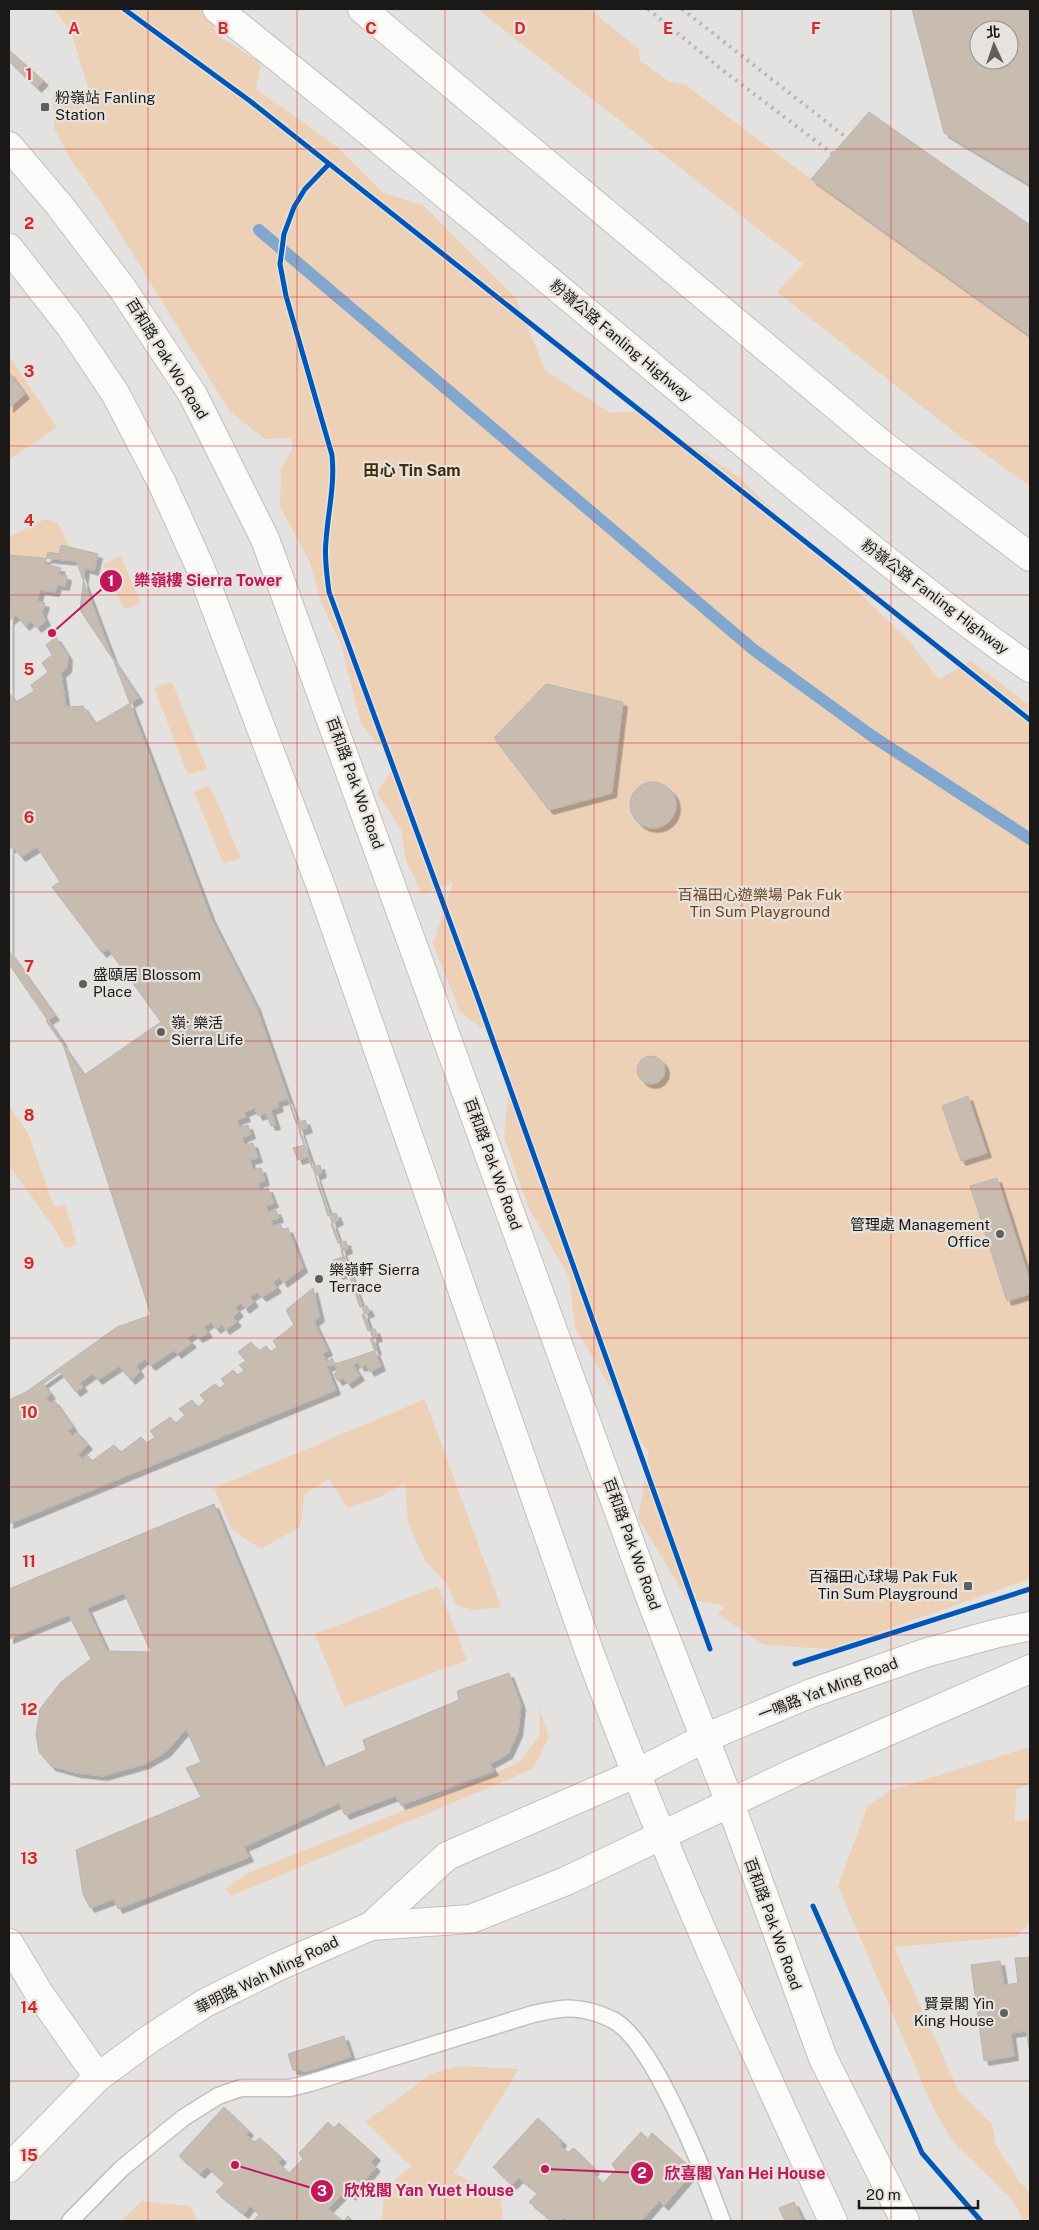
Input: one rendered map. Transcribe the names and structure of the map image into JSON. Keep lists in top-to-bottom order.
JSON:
{
  "streets": {
    "main road": [
      "粉嶺公路 Fanling Highway",
      "百和路 Pak Wo Road",
      "一鳴路 Yat Ming Road",
      "華明路 Wah Ming Road"
    ]
  },
  "crossings": [
    ["百和路 Pak Wo Road", "一鳴路 Yat Ming Road"],
    ["百和路 Pak Wo Road", "華明路 Wah Ming Road"],
    ["一鳴路 Yat Ming Road", "華明路 Wah Ming Road"]
  ],
  "districts": ["田心 Tin Sam"],
  "parks": ["百福田心遊樂場 Pak Fuk Tin Sum Playground"],
  "places": {
    "transit": ["粉嶺站 Fanling Station", "百福田心球場 Pak Fuk Tin Sum Playground"],
    "other": [
      "樂嶺樓 Sierra Tower",
      "盛頤居 Blossom Place",
      "嶺· 樂活 Sierra Life",
      "管理處 Management Office",
      "樂嶺軒 Sierra Terrace",
      "賢景閣 Yin King House",
      "欣悅閣 Yan Yuet House",
      "欣喜閣 Yan Hei House"
    ]
  },
  "scale_bar": "20 m",
  "north": "top",
  "grid": {
    "columns": [
      "A",
      "B",
      "C",
      "D",
      "E",
      "F"
    ],
    "rows": [
      "1",
      "2",
      "3",
      "4",
      "5",
      "6",
      "7",
      "8",
      "9",
      "10",
      "11",
      "12",
      "13",
      "14",
      "15"
    ]
  }
}
